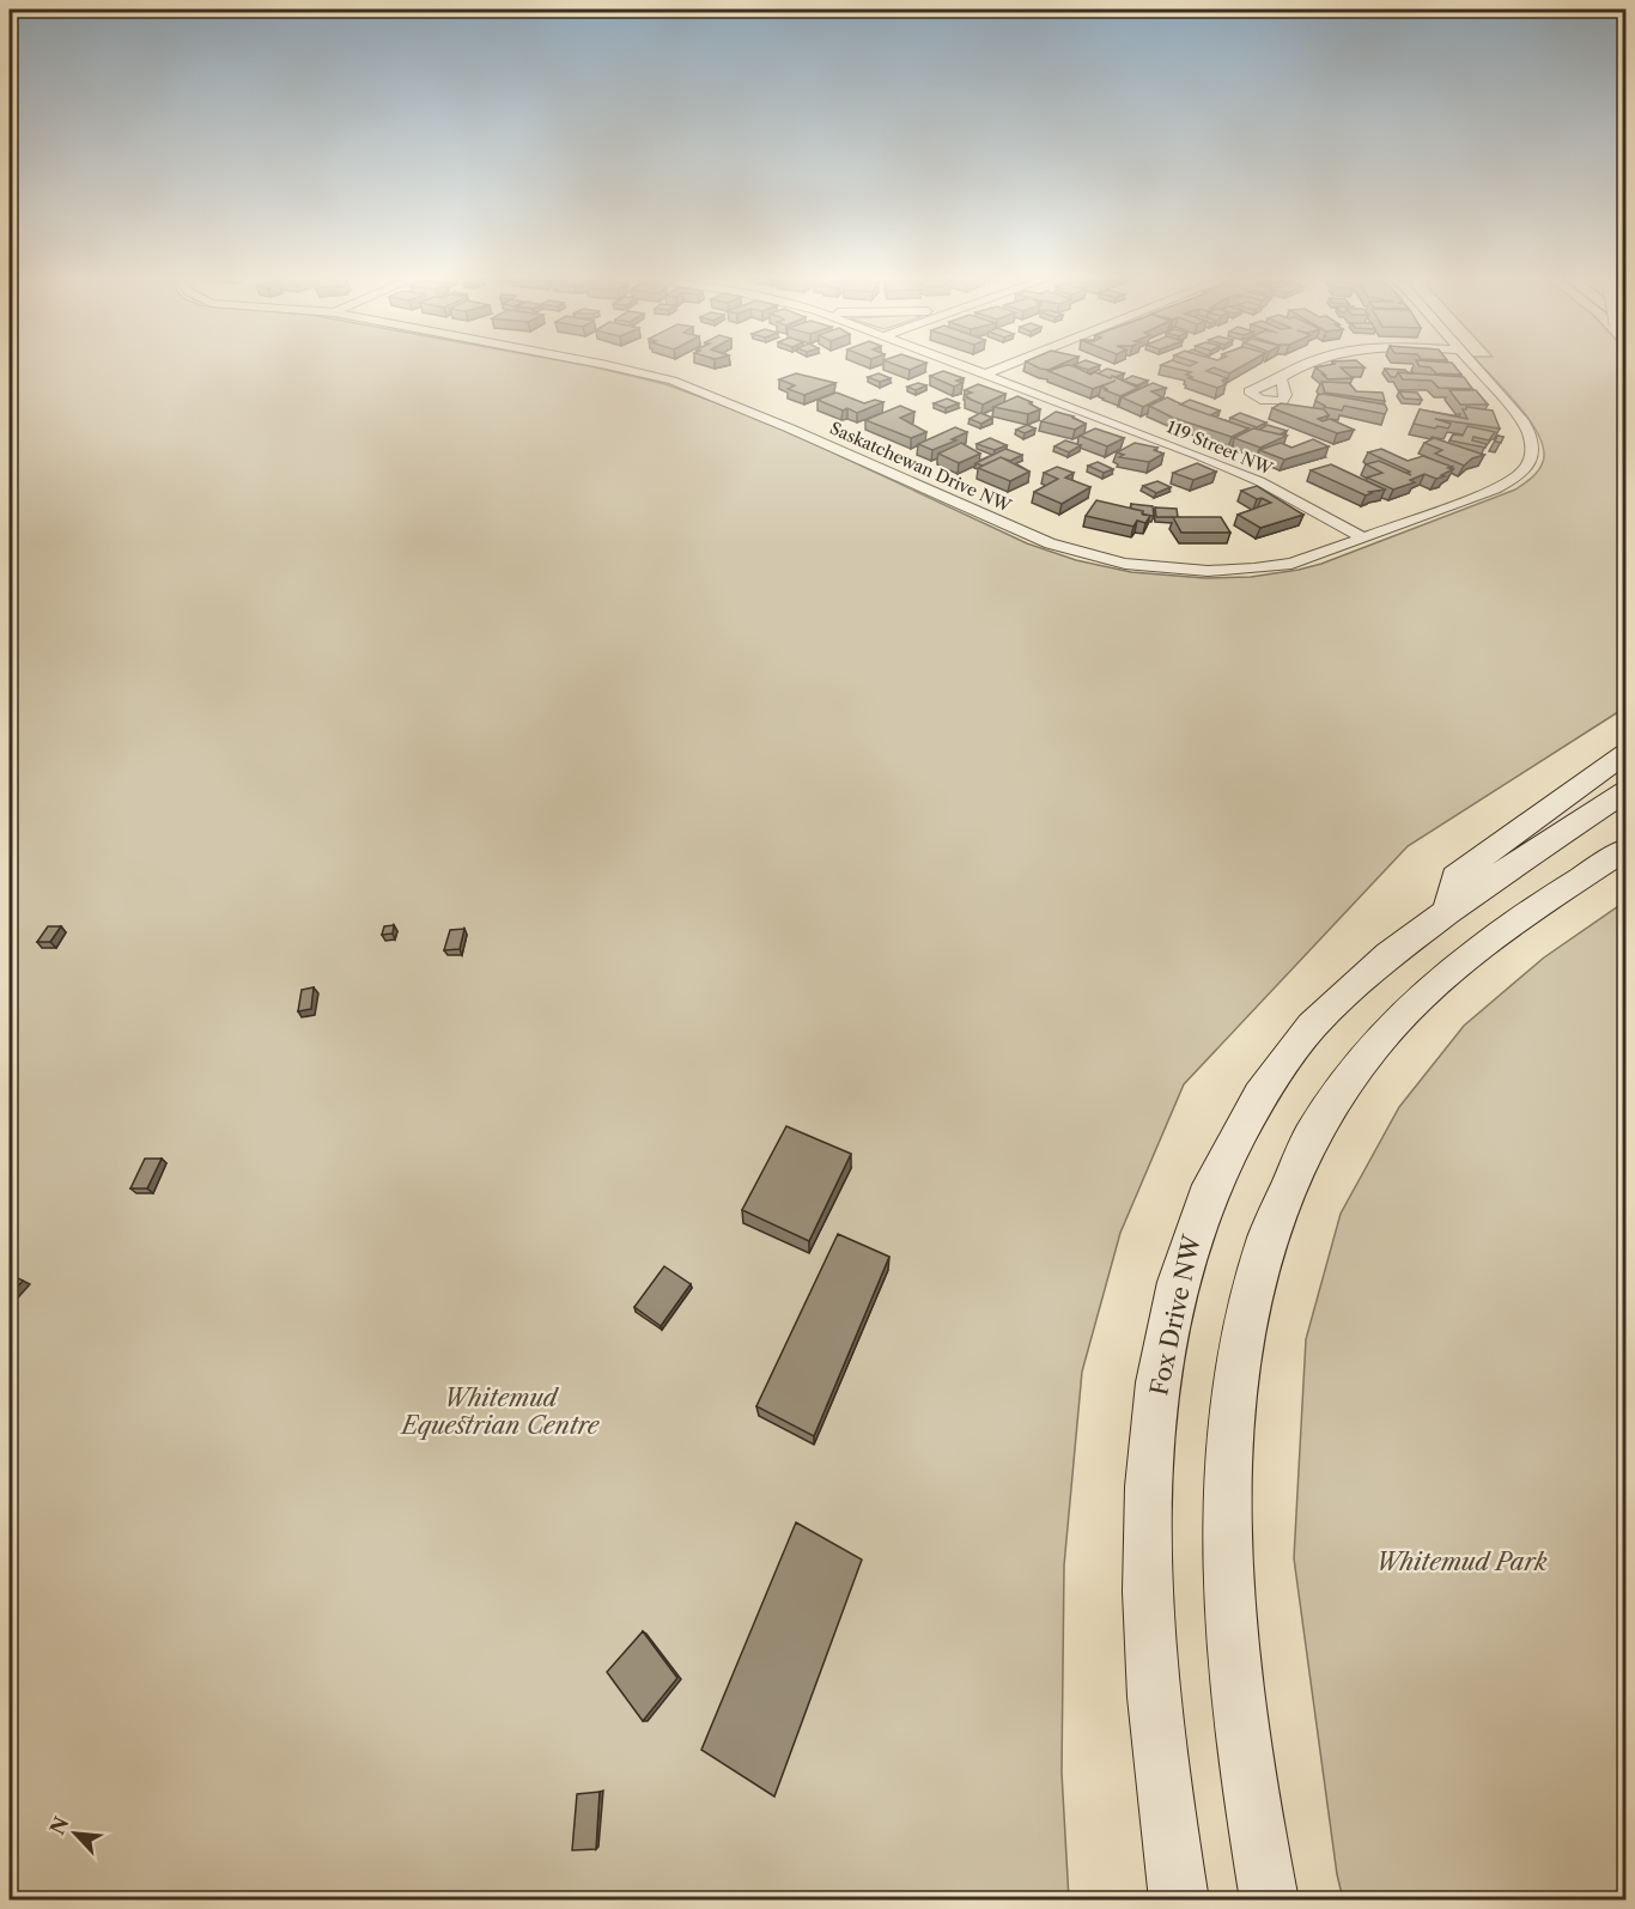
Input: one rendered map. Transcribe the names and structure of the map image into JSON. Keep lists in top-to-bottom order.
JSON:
{
  "streets": {
    "main road": ["Fox Drive NW"],
    "street": ["119 Street NW", "Saskatchewan Drive NW"]
  },
  "crossings": [
    ["119 Street NW", "Saskatchewan Drive NW"]
  ],
  "parks": ["Whitemud Equestrian Centre", "Whitemud Park"],
  "north": "top left"
}
